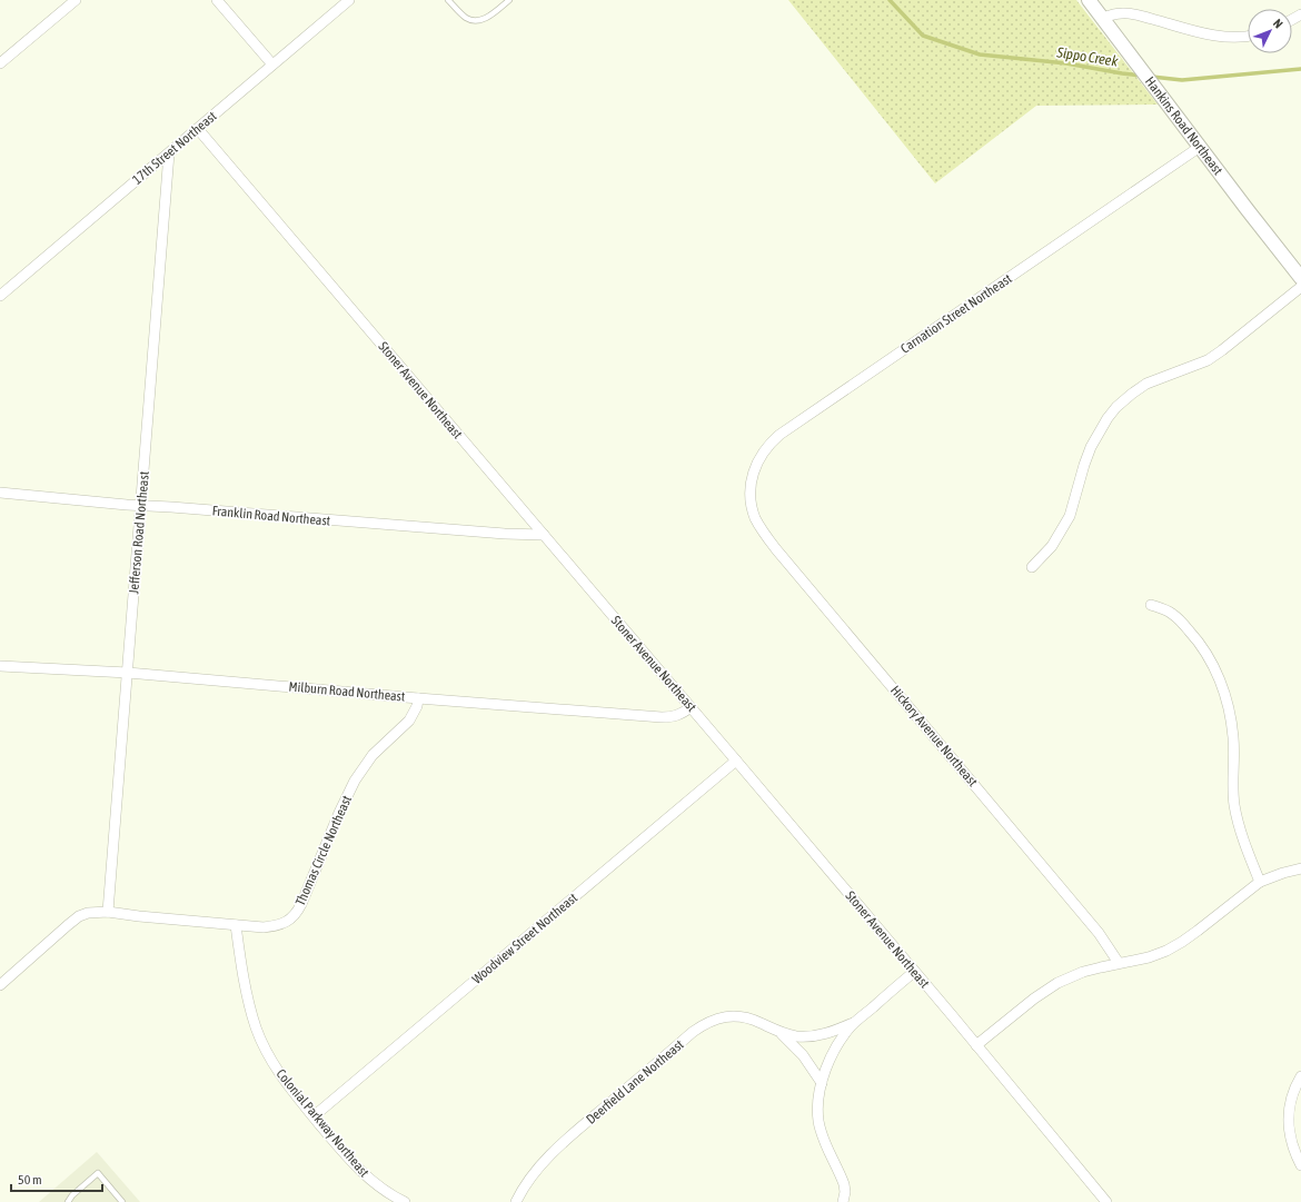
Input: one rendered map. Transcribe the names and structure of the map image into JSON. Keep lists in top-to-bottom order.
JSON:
{
  "streets": {
    "street": [
      "Hankins Road Northeast",
      "17th Street Northeast",
      "Carnation Street Northeast",
      "Stoner Avenue Northeast",
      "Franklin Road Northeast",
      "Jefferson Road Northeast",
      "Milburn Road Northeast",
      "Hickory Avenue Northeast",
      "Thomas Circle Northeast",
      "Woodview Street Northeast",
      "Deerfield Lane Northeast",
      "Colonial Parkway Northeast"
    ]
  },
  "crossings": [
    ["Hankins Road Northeast", "Carnation Street Northeast"],
    ["17th Street Northeast", "Stoner Avenue Northeast"],
    ["17th Street Northeast", "Jefferson Road Northeast"],
    ["Carnation Street Northeast", "Hickory Avenue Northeast"],
    ["Stoner Avenue Northeast", "Franklin Road Northeast"],
    ["Stoner Avenue Northeast", "Milburn Road Northeast"],
    ["Stoner Avenue Northeast", "Woodview Street Northeast"],
    ["Stoner Avenue Northeast", "Deerfield Lane Northeast"],
    ["Franklin Road Northeast", "Jefferson Road Northeast"],
    ["Jefferson Road Northeast", "Milburn Road Northeast"],
    ["Jefferson Road Northeast", "Thomas Circle Northeast"],
    ["Milburn Road Northeast", "Thomas Circle Northeast"],
    ["Thomas Circle Northeast", "Colonial Parkway Northeast"],
    ["Woodview Street Northeast", "Colonial Parkway Northeast"]
  ],
  "water": ["Sippo Creek"],
  "scale_bar": "50 m",
  "north": "top right"
}
